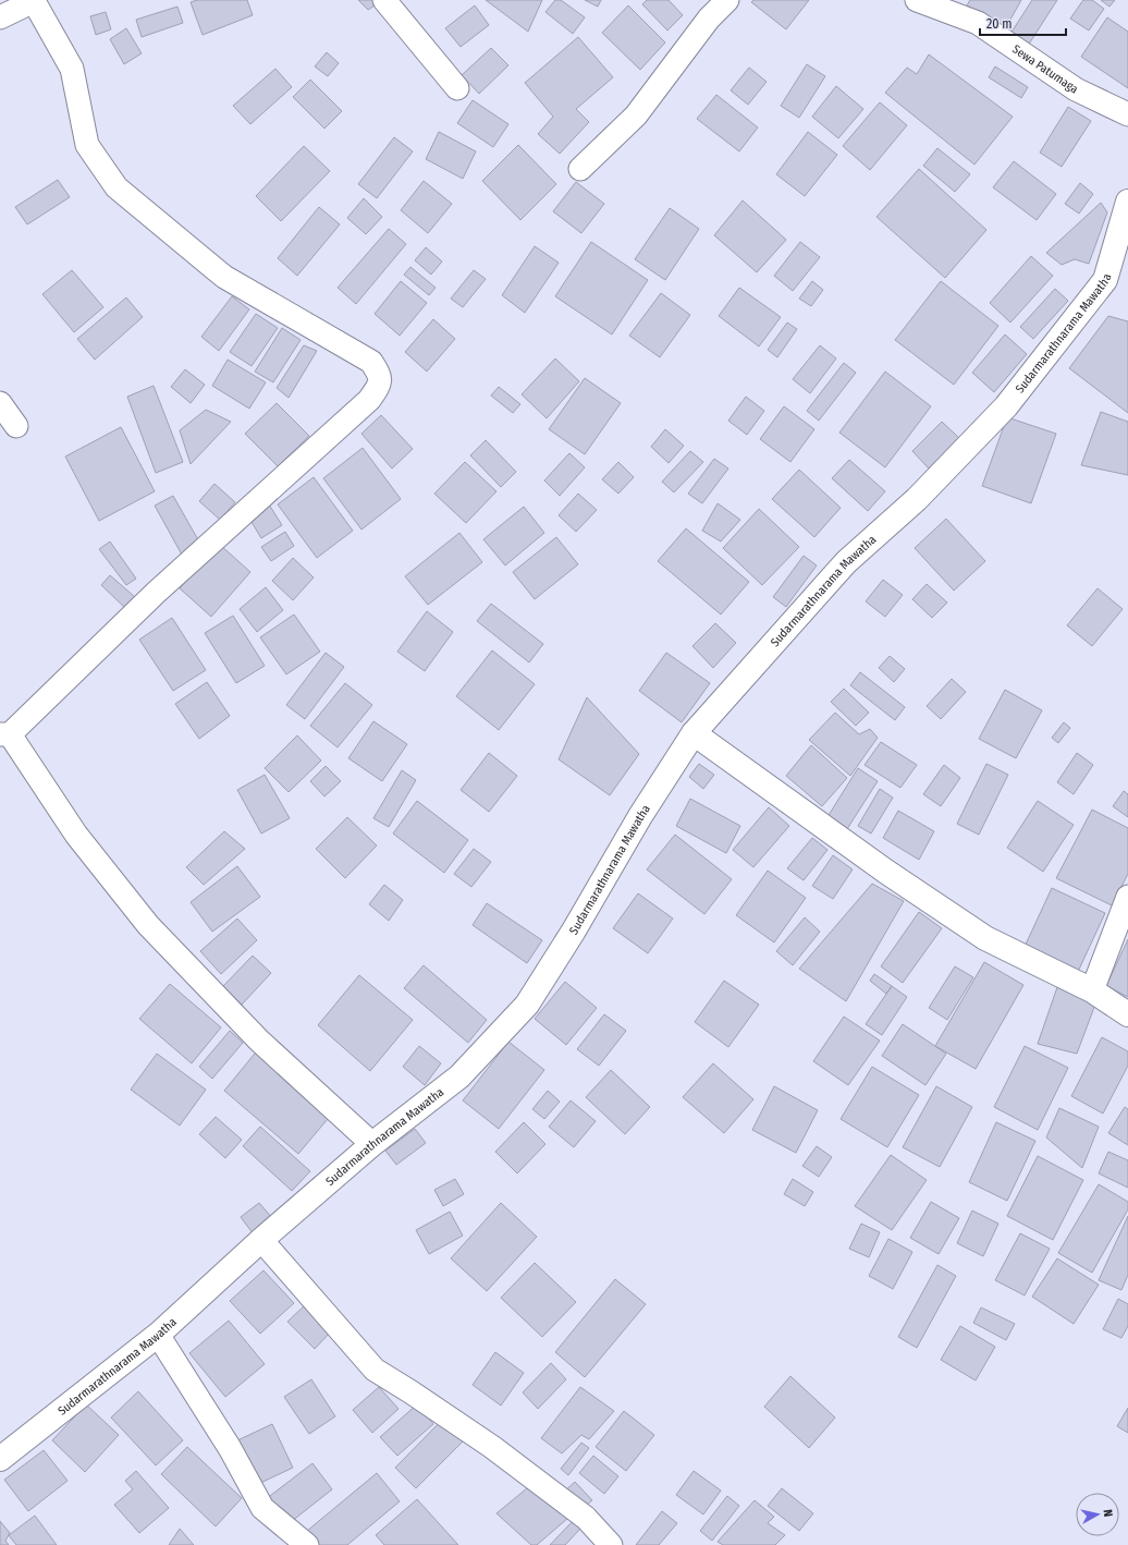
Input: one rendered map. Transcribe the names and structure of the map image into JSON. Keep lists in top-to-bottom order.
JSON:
{
  "streets": {
    "street": ["Sewa Patumaga", "Sudarmarathnarama Mawatha"]
  },
  "scale_bar": "20 m",
  "north": "right"
}
